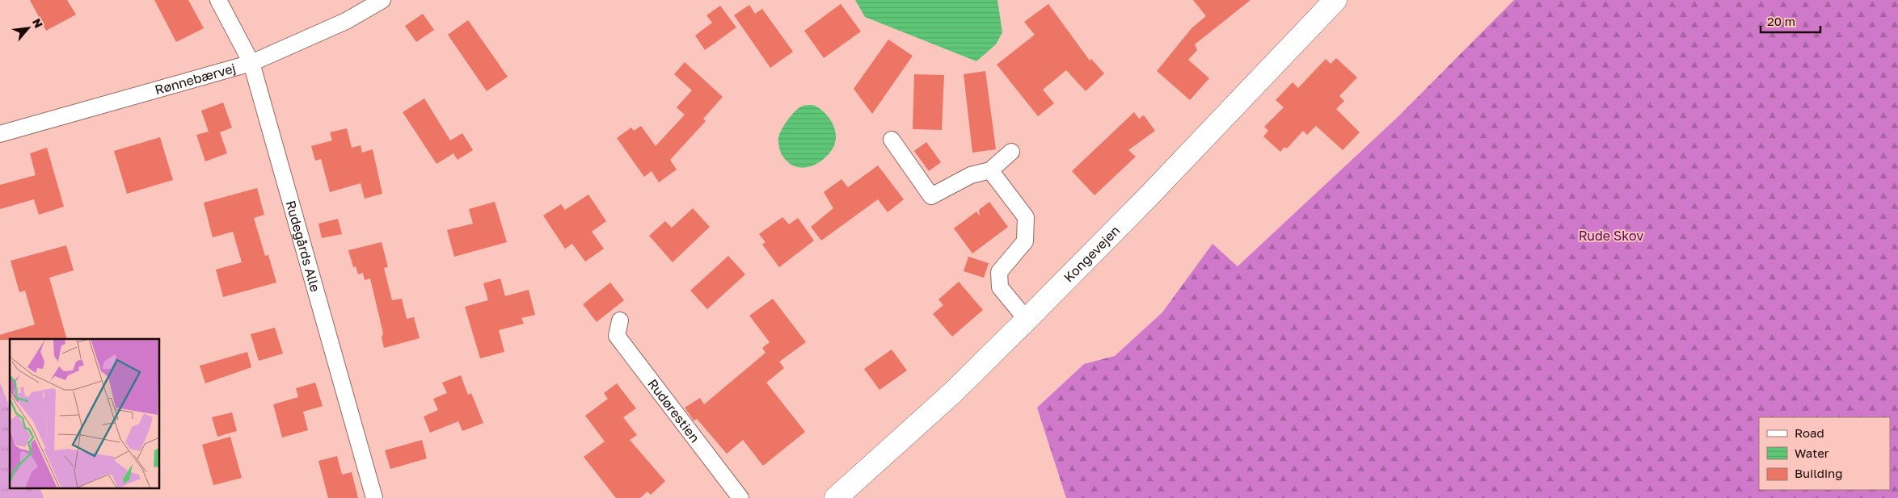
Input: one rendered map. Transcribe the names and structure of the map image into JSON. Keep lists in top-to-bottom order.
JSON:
{
  "streets": {
    "main road": ["Kongevejen"],
    "street": ["Rønnebærvej", "Rudegårds Alle", "Rudørestien"]
  },
  "crossings": [
    ["Rønnebærvej", "Rudegårds Alle"]
  ],
  "parks": ["Rude Skov"],
  "legend": ["Road", "Water", "Building"],
  "scale_bar": "20 m",
  "north": "top right"
}
